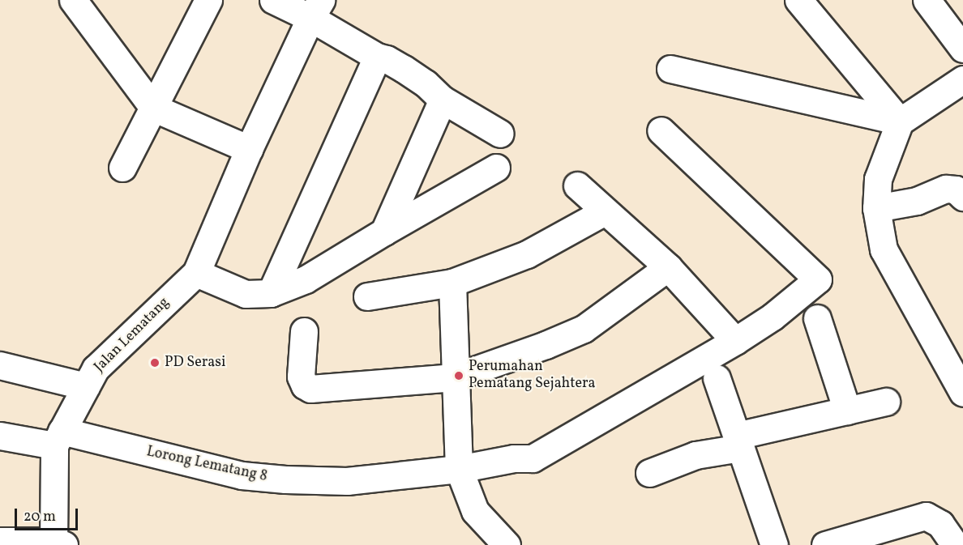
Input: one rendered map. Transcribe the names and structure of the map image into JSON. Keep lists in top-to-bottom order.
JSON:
{
  "streets": {
    "street": ["Jalan Lematang", "Lorong Lematang 8"]
  },
  "crossings": [
    ["Jalan Lematang", "Lorong Lematang 8"]
  ],
  "places": ["PD Serasi", "Perumahan Pematang Sejahtera"],
  "scale_bar": "20 m"
}
